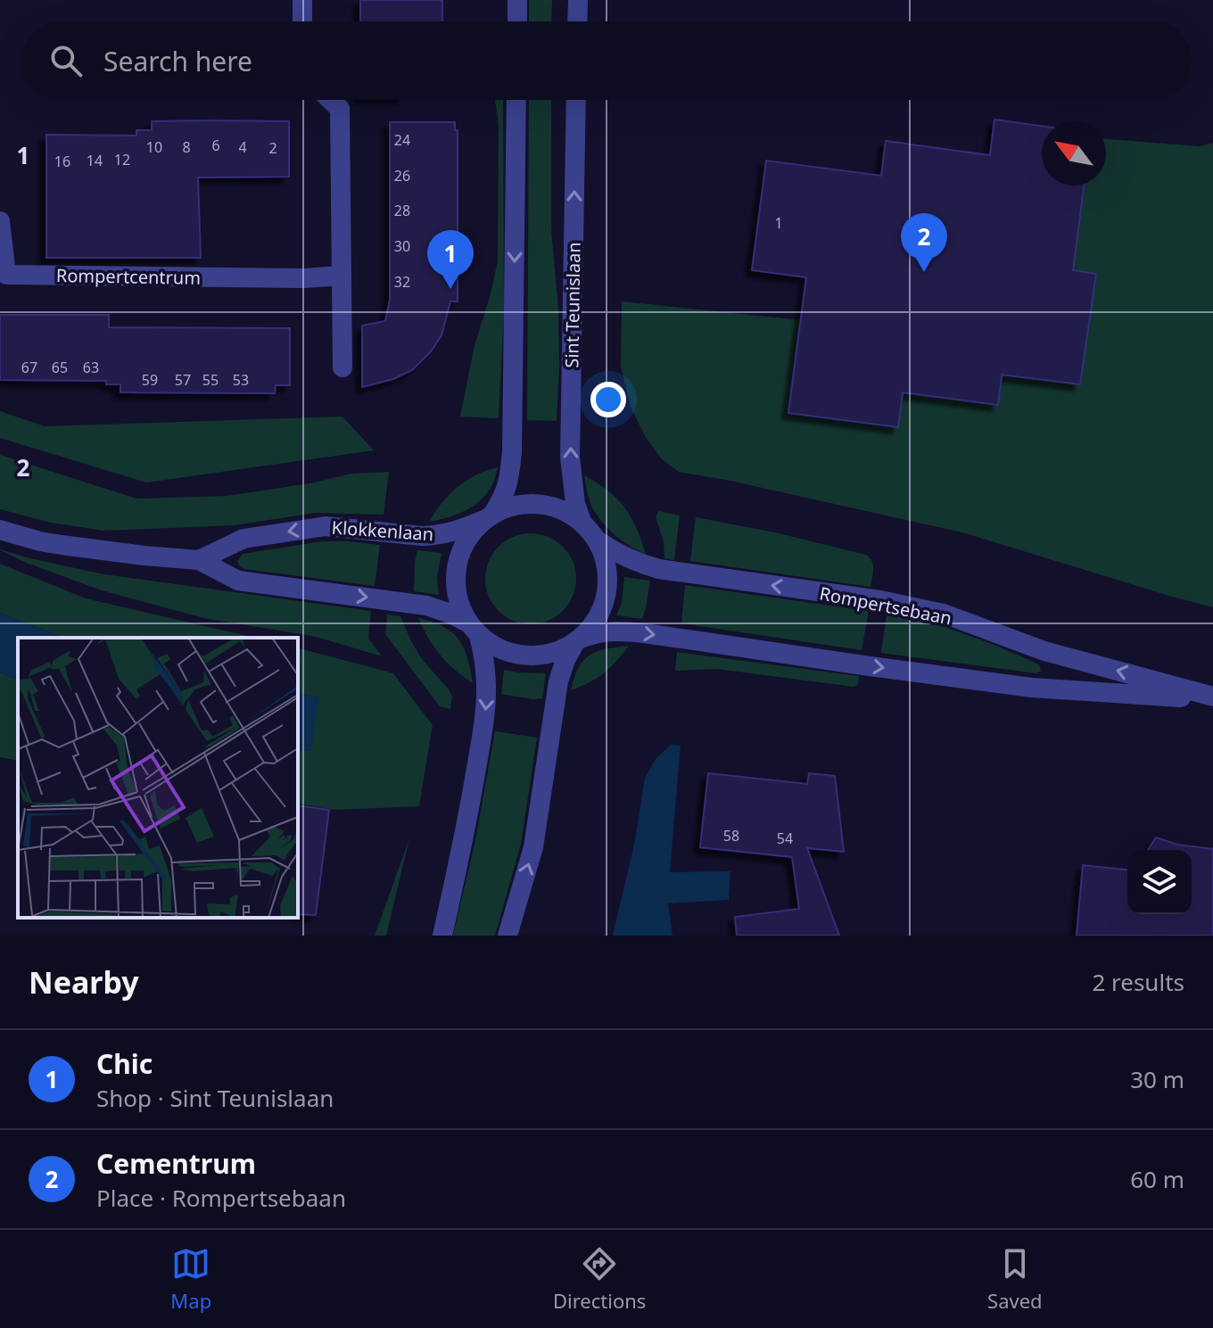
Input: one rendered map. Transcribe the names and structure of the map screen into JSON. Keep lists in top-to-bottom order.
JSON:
{
  "streets": {
    "street": [
      "Rompertcentrum",
      "Sint Teunislaan",
      "Klokkenlaan",
      "Rompertsebaan"
    ]
  },
  "crossings": [
    ["Sint Teunislaan", "Klokkenlaan"],
    ["Sint Teunislaan", "Rompertsebaan"],
    ["Klokkenlaan", "Rompertsebaan"]
  ],
  "house_numbers": [
    "24",
    "6",
    "10",
    "8",
    "4",
    "2",
    "12",
    "14",
    "16",
    "26",
    "28",
    "1",
    "30",
    "32",
    "67",
    "65",
    "63",
    "59",
    "57",
    "55",
    "53",
    "58",
    "54"
  ],
  "north": "top left",
  "page": {
    "search": "Search here",
    "pins": ["2", "1"],
    "heading": ["Nearby", "2 results"],
    "list": [
      {
        "mark": "1",
        "name": "Chic",
        "note": "Shop · Sint Teunislaan",
        "value": "30 m"
      },
      {
        "mark": "2",
        "name": "Cementrum",
        "note": "Place · Rompertsebaan",
        "value": "60 m"
      }
    ],
    "nav": ["Map", "Directions", "Saved"]
  },
  "grid": {
    "rows": ["1", "2"]
  }
}
